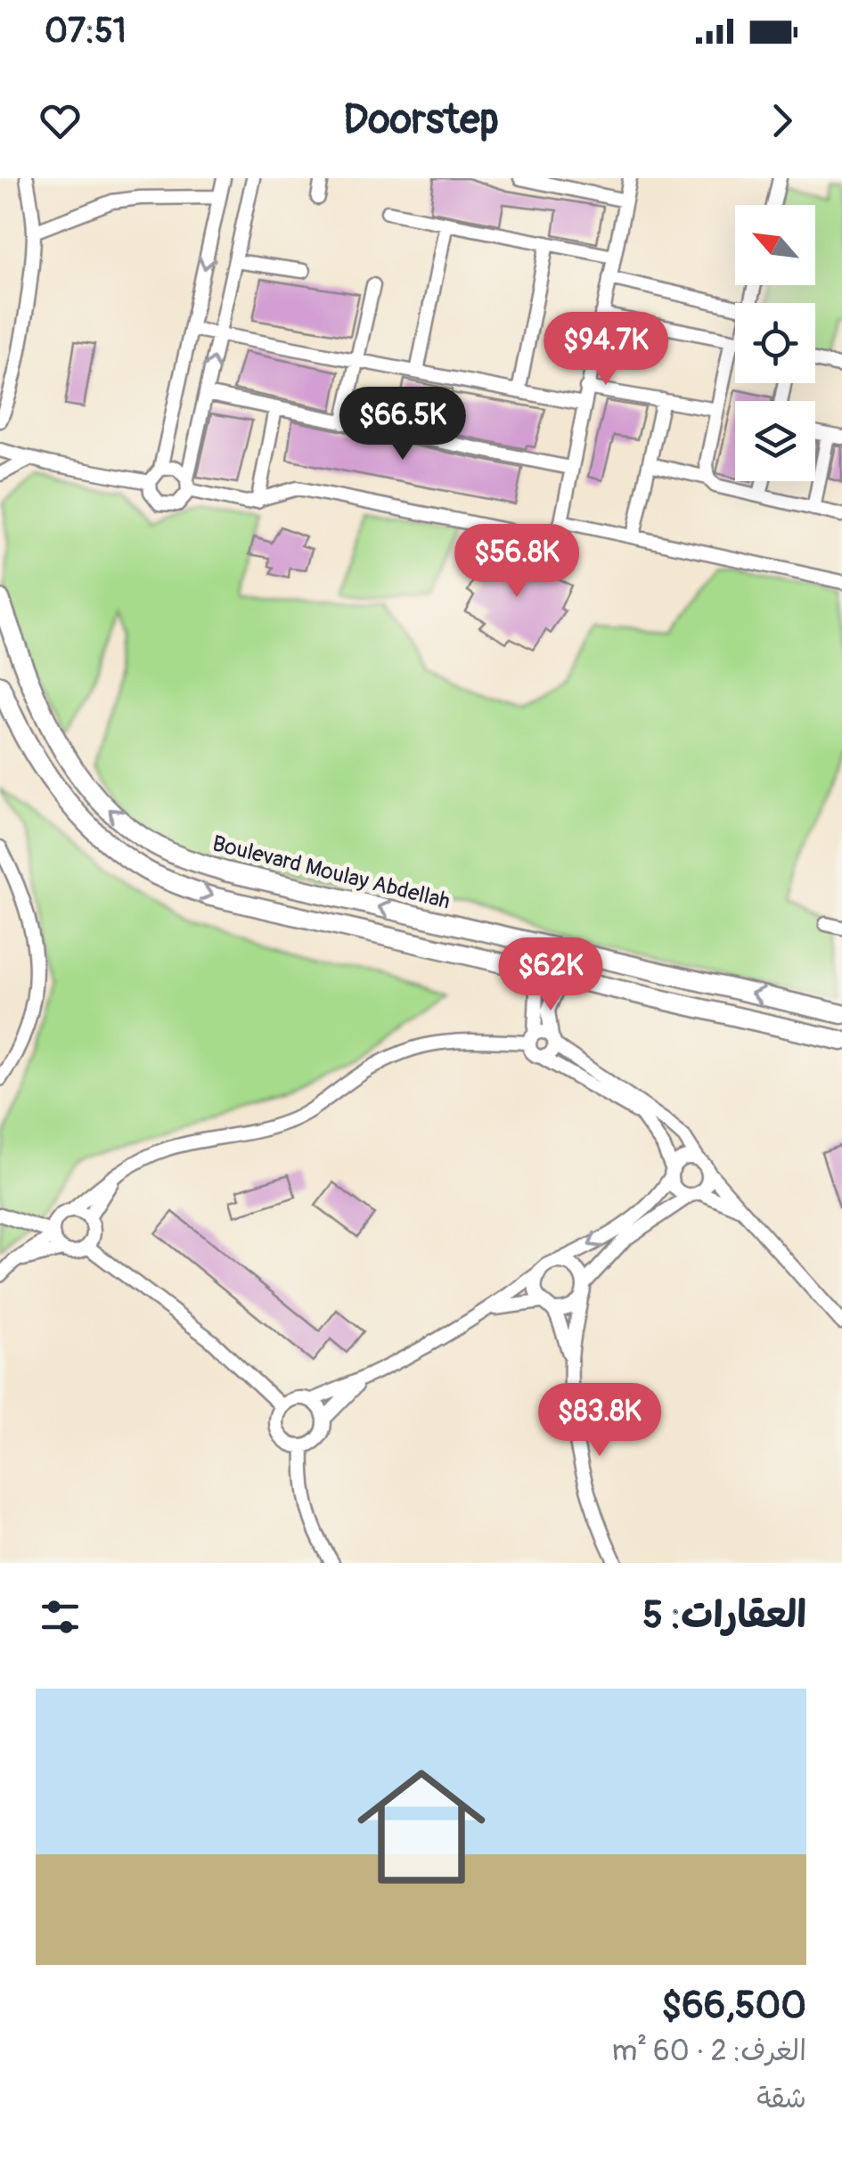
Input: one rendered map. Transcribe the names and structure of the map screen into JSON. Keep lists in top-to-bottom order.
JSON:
{
  "streets": {
    "main road": ["Boulevard Moulay Abdellah"]
  },
  "north": "top left",
  "page": {
    "status": "07:51",
    "header": "Doorstep",
    "price": [
      "$94.7K",
      "$66.5K",
      "$56.8K",
      "$62K",
      "$83.8K"
    ],
    "heading": "العقارات: 5",
    "list": [
      {
        "name": "$66,500",
        "note": "الغرف: 2 · 60 m² · شقة"
      }
    ]
  }
}
